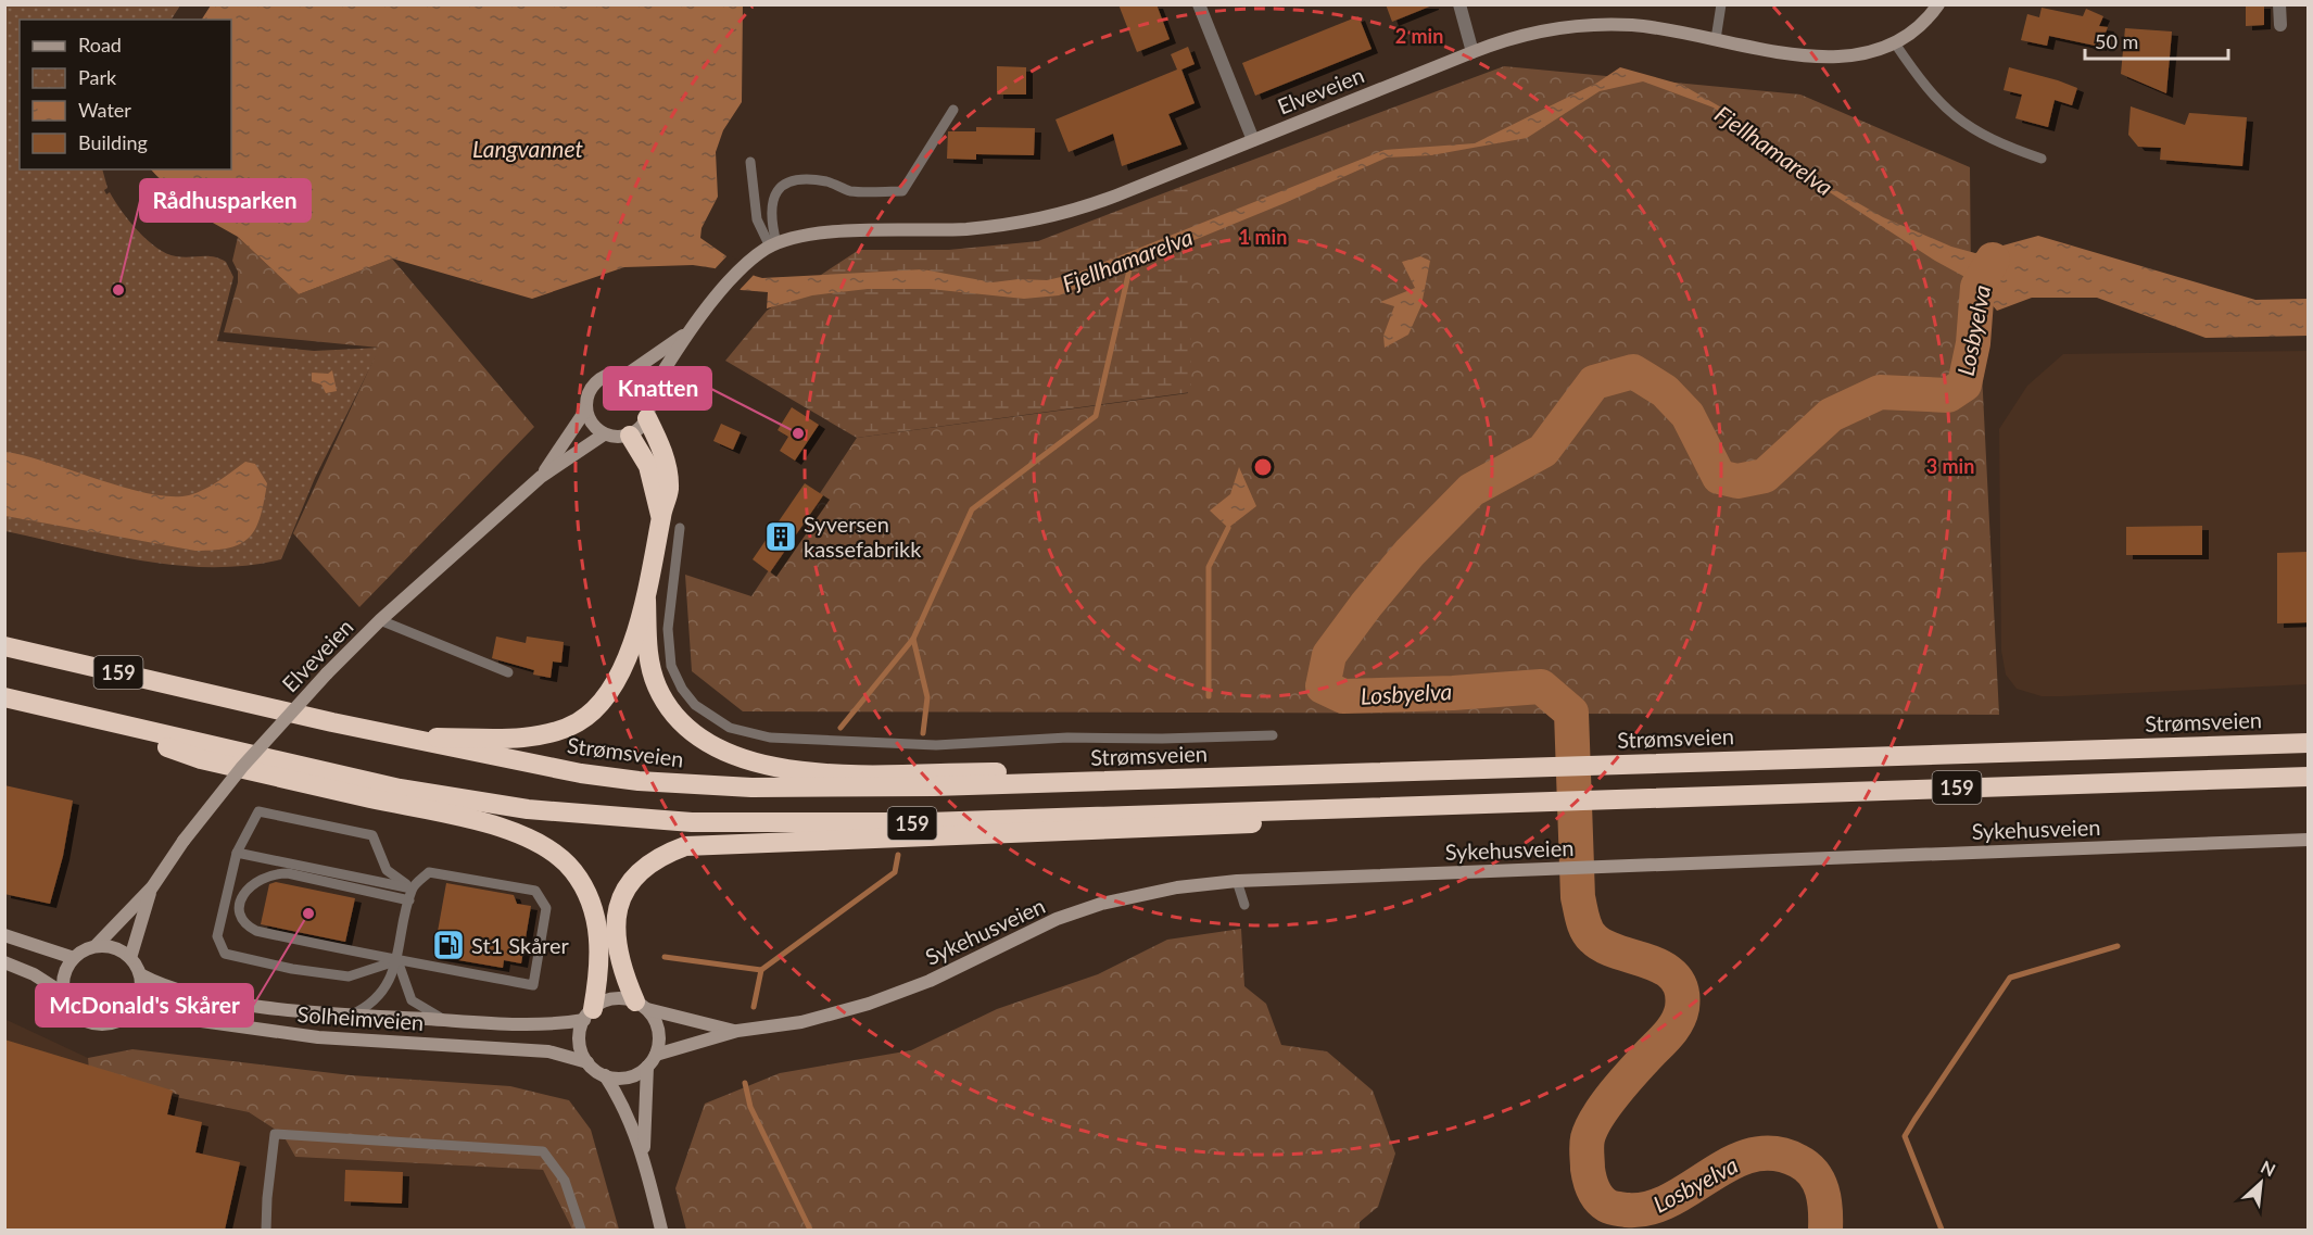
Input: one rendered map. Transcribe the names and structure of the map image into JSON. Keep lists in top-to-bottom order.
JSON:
{
  "streets": {
    "highway": ["159", "Strømsveien"],
    "main road": ["Elveveien", "Sykehusveien", "Solheimveien"]
  },
  "crossings": [
    ["Elveveien", "Solheimveien"],
    ["Sykehusveien", "Solheimveien"]
  ],
  "water": ["Langvannet", "Fjellhamarelva", "Losbyelva"],
  "places": {
    "other": ["Rådhusparken", "Knatten", "McDonald's Skårer"],
    "building": ["Syversen kassefabrikk"],
    "fuel station": ["St1 Skårer"]
  },
  "legend": [
    "Road",
    "Park",
    "Water",
    "Building"
  ],
  "scale_bar": "50 m",
  "north": "top right",
  "rings": ["2 min", "1 min", "3 min"]
}
